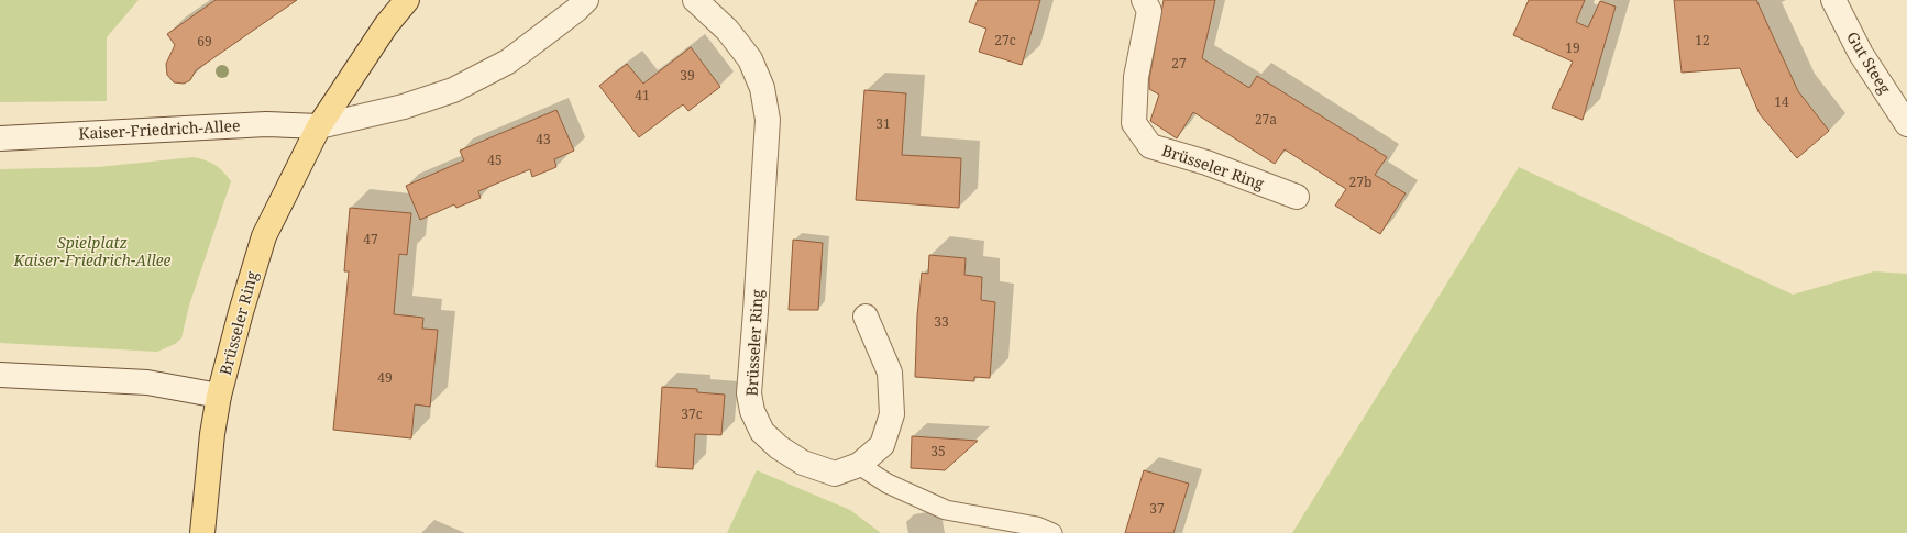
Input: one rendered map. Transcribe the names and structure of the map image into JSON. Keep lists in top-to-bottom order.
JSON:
{
  "streets": {
    "main road": ["Brüsseler Ring"],
    "street": ["Gut Steeg", "Kaiser-Friedrich-Allee"]
  },
  "crossings": [
    ["Kaiser-Friedrich-Allee", "Brüsseler Ring"]
  ],
  "parks": ["Spielplatz Kaiser-Friedrich-Allee"],
  "house_numbers": [
    "27c",
    "12",
    "69",
    "19",
    "27",
    "39",
    "41",
    "14",
    "27a",
    "31",
    "43",
    "45",
    "27b",
    "47",
    "33",
    "49",
    "37c",
    "35",
    "37"
  ]
}
